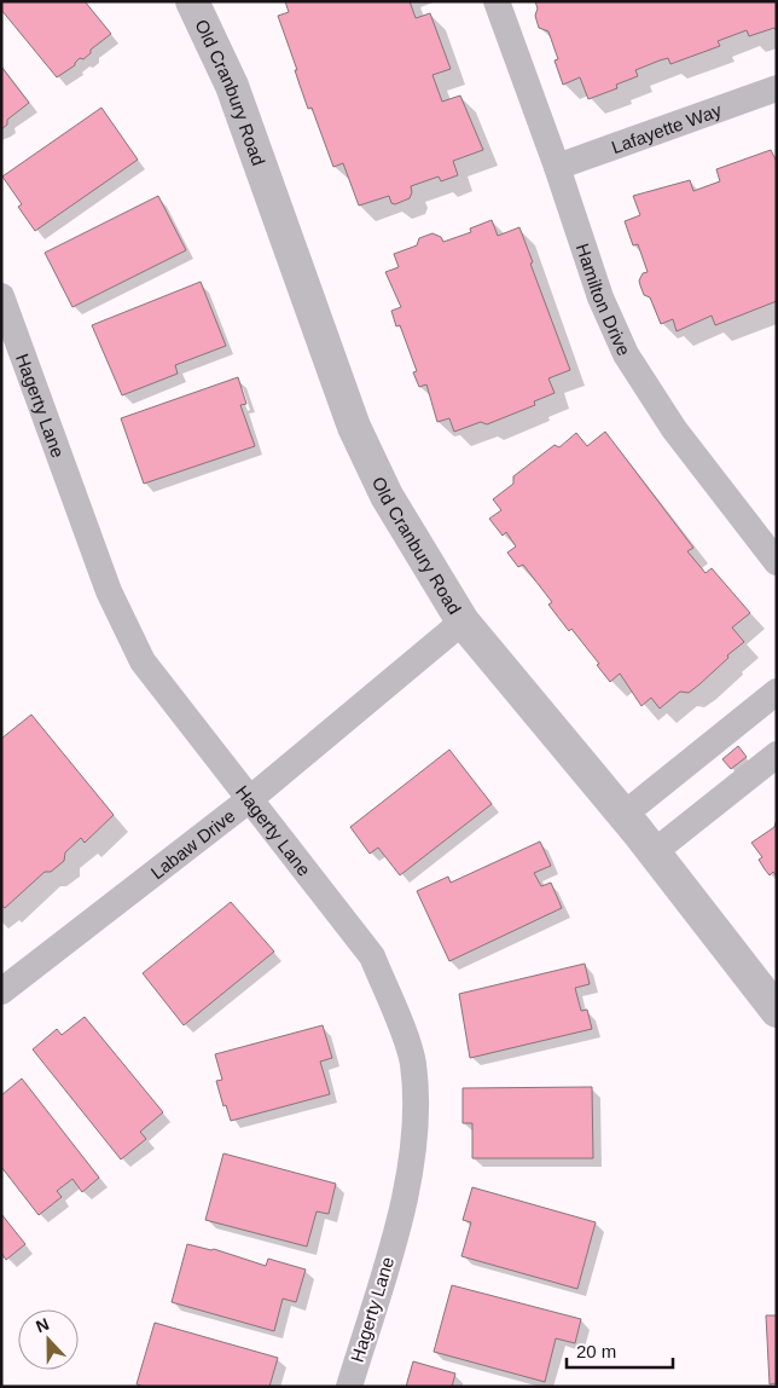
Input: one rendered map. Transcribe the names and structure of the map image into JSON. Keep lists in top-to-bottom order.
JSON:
{
  "streets": {
    "street": [
      "Old Cranbury Road",
      "Lafayette Way",
      "Hamilton Drive",
      "Hagerty Lane",
      "Labaw Drive"
    ]
  },
  "crossings": [
    ["Old Cranbury Road", "Labaw Drive"],
    ["Lafayette Way", "Hamilton Drive"],
    ["Hagerty Lane", "Labaw Drive"]
  ],
  "scale_bar": "20 m",
  "north": "top"
}
